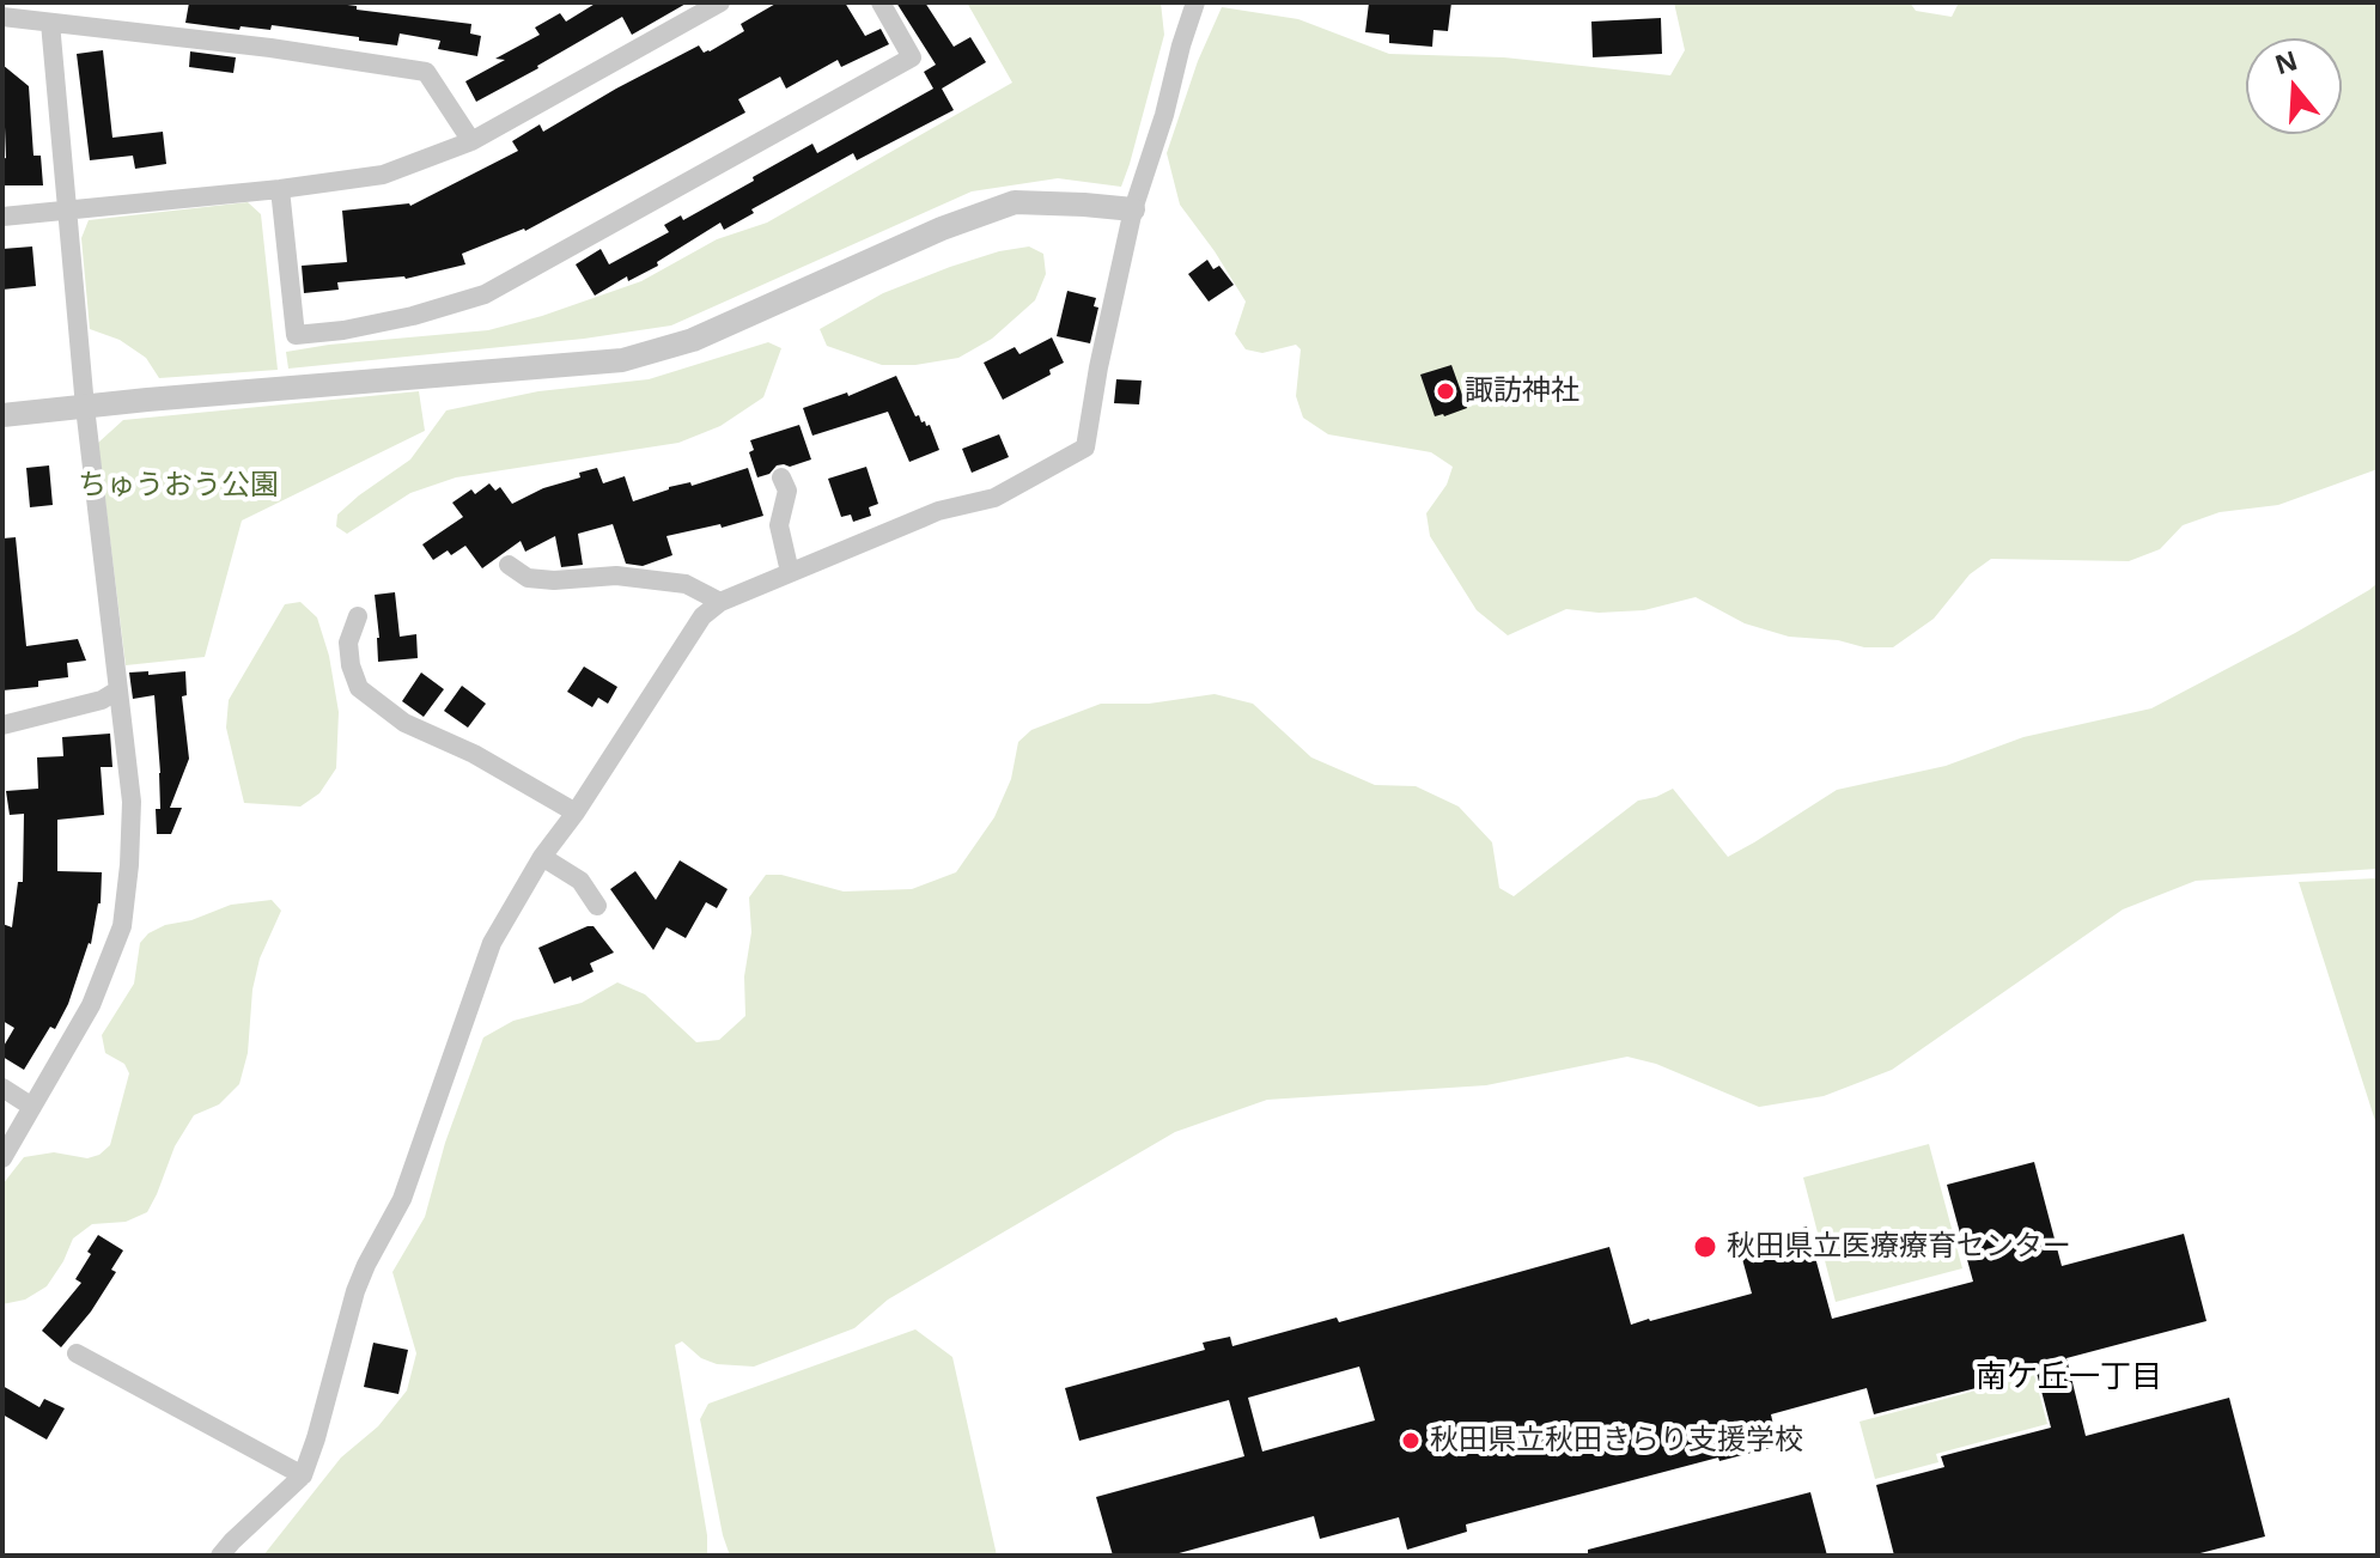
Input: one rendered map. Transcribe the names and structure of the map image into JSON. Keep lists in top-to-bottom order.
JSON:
{
  "districts": ["南ケ丘一丁目"],
  "parks": ["ちゅうおう公園"],
  "places": ["諏訪神社", "秋田県立医療療育センター", "秋田県立秋田きらり支援学校"],
  "north": "top"
}
